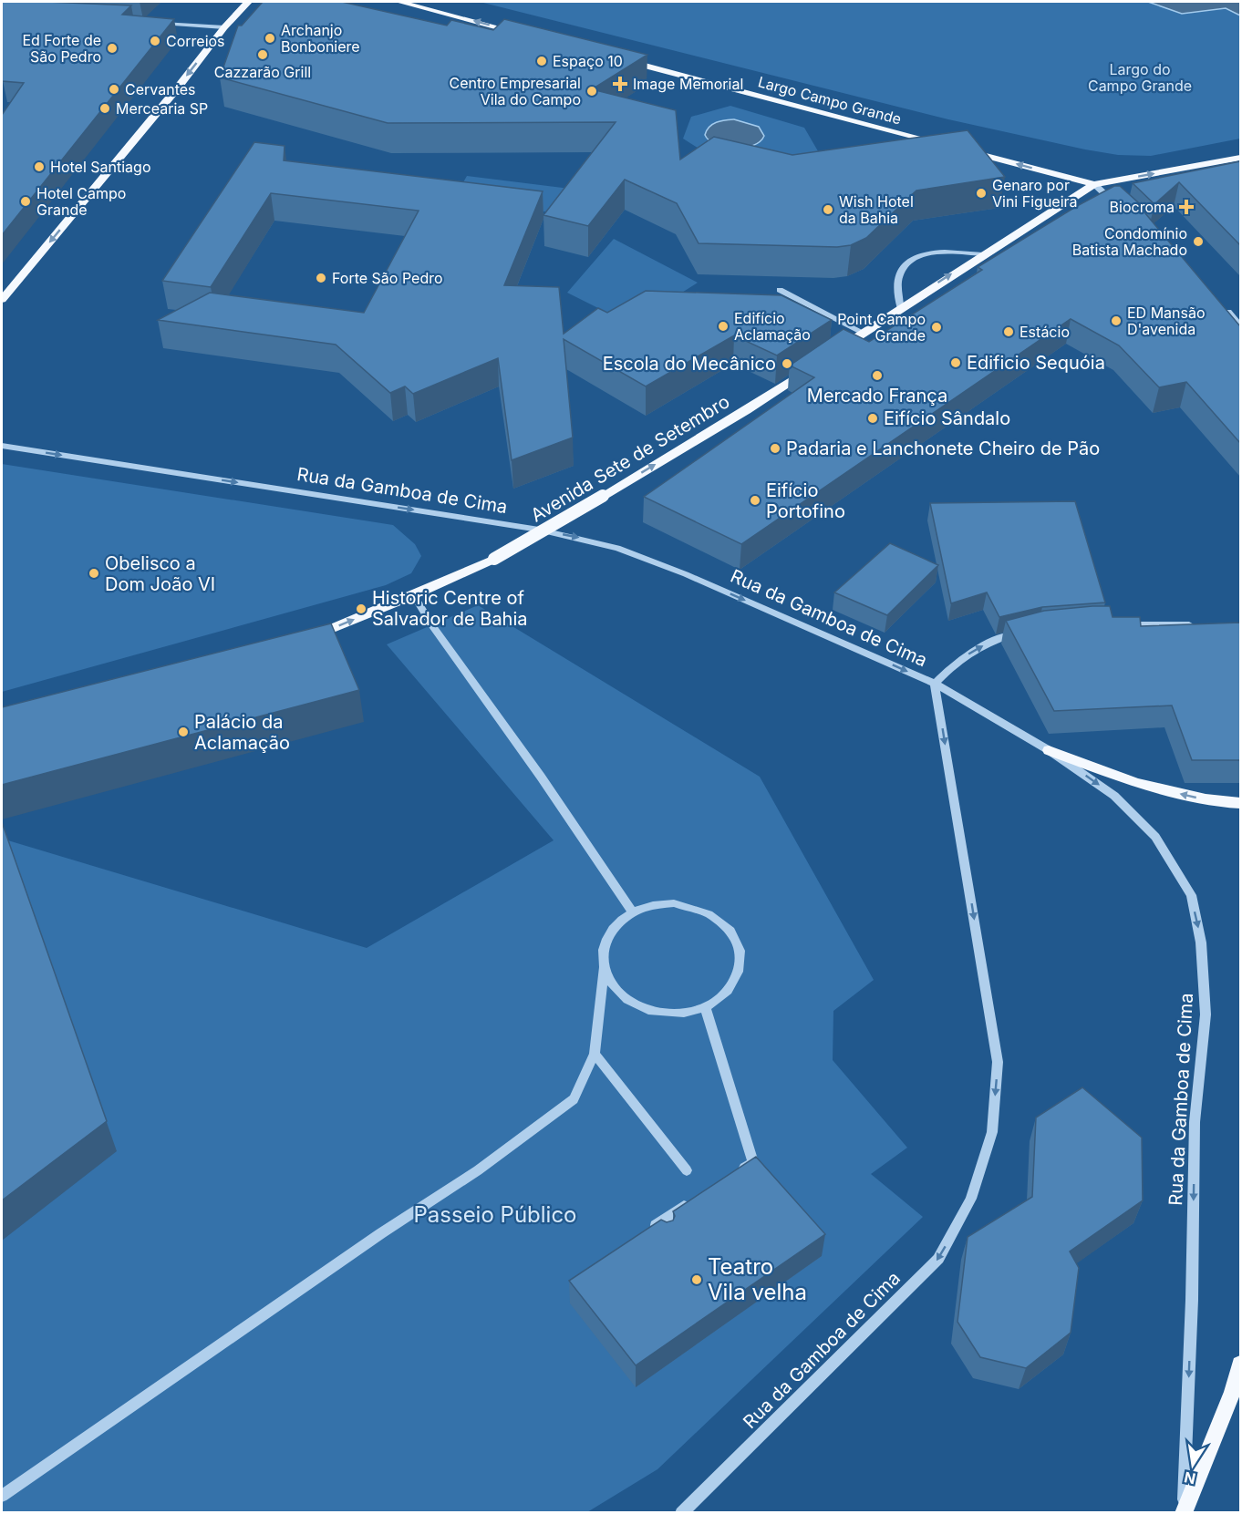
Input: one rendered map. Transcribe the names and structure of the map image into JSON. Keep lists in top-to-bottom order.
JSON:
{
  "streets": {
    "main road": ["Largo Campo Grande", "Avenida Sete de Setembro"],
    "street": ["Rua da Gamboa de Cima"]
  },
  "one_way": ["Avenida Sete de Setembro"],
  "parks": ["Largo do Campo Grande", "Passeio Público"],
  "places": {
    "other": [
      "Archanjo Bonboniere",
      "Correios",
      "Ed Forte de São Pedro",
      "Cazzarão Grill",
      "Espaço 10",
      "Cervantes",
      "Centro Empresarial Vila do Campo",
      "Mercearia SP",
      "Hotel Santiago",
      "Genaro por Vini Figueira",
      "Hotel Campo Grande",
      "Wish Hotel da Bahia",
      "Condomínio Batista Machado",
      "Forte São Pedro",
      "ED Mansão D'avenida",
      "Edifício Aclamação",
      "Point Campo Grande",
      "Estácio",
      "Edificio Sequóia",
      "Escola do Mecânico",
      "Mercado França",
      "Eifício Sândalo",
      "Padaria e Lanchonete Cheiro de Pão",
      "Eifício Portofino",
      "Obelisco a Dom João VI",
      "Historic Centre of Salvador de Bahia",
      "Palácio da Aclamação",
      "Teatro Vila velha"
    ],
    "health": ["Image Memorial", "Biocroma"]
  },
  "north": "bottom"
}
